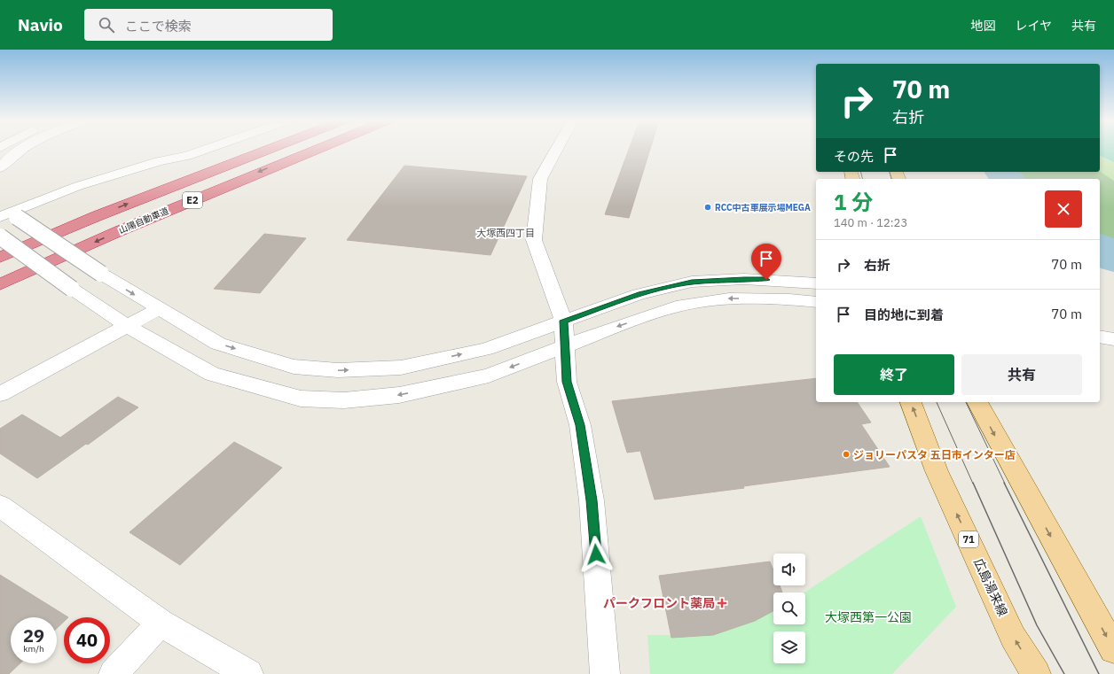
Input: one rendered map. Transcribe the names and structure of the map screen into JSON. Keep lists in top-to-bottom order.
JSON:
{
  "streets": {
    "highway": ["E2", "山陽自動車道"],
    "main road": ["71", "広島湯来線"]
  },
  "districts": ["大塚西四丁目"],
  "parks": ["大塚西第一公園"],
  "places": {
    "other": ["RCC中古車展示場MEGA", "ジョリーパスタ 五日市インター店"],
    "health": ["パークフロント薬局"]
  },
  "page": {
    "header": "Navio",
    "search": "ここで検索",
    "nav": ["地図", "レイヤ", "共有"],
    "turn": ["70 m", "右折"],
    "then": "その先",
    "heading": ["1 分", "140 m · 12:23"],
    "list": [
      {
        "name": "右折",
        "value": "70 m"
      },
      {
        "name": "目的地に到着",
        "value": "70 m"
      }
    ],
    "buttons": ["終了", "共有"],
    "speed": "29 km/h",
    "limit": "40"
  }
}
